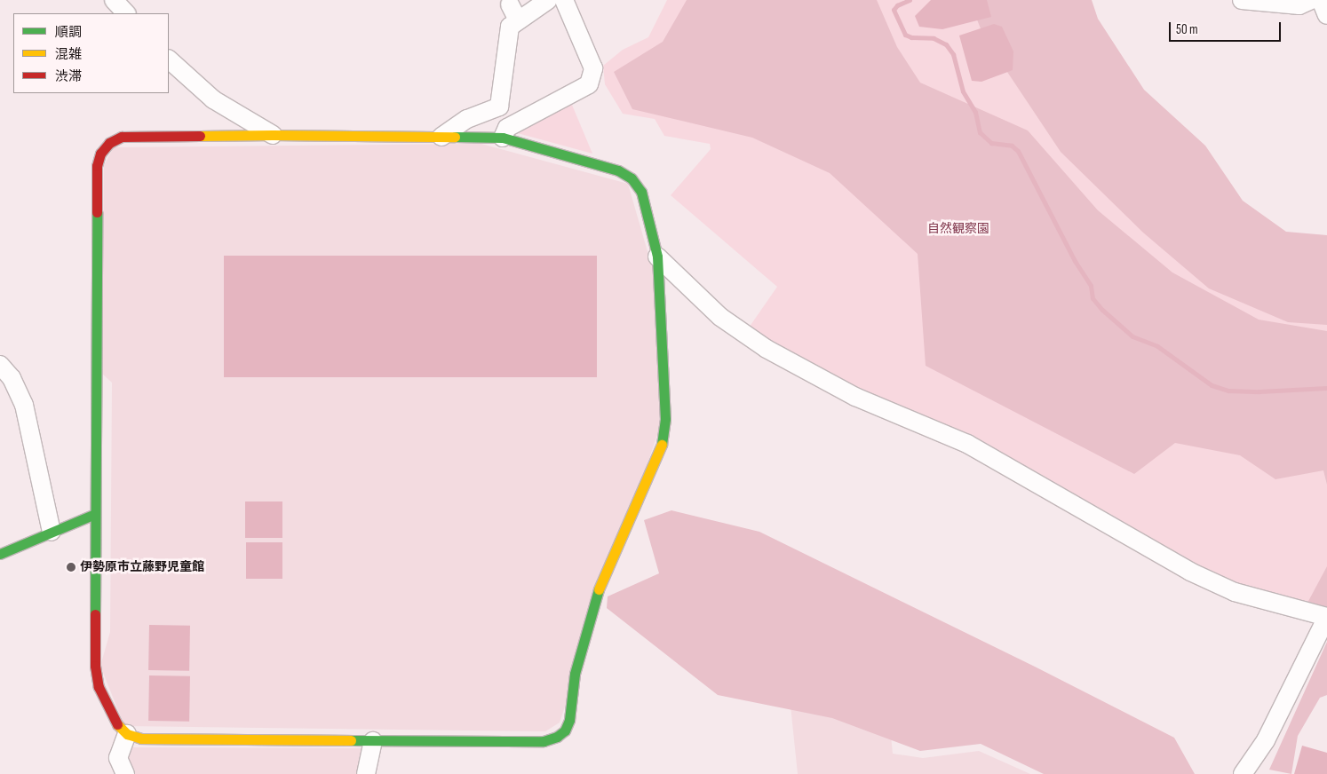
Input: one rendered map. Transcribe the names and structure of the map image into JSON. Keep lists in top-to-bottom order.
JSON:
{
  "parks": ["自然観察園"],
  "places": ["伊勢原市立藤野児童館"],
  "legend": ["順調", "混雑", "渋滞"],
  "scale_bar": "50 m"
}
